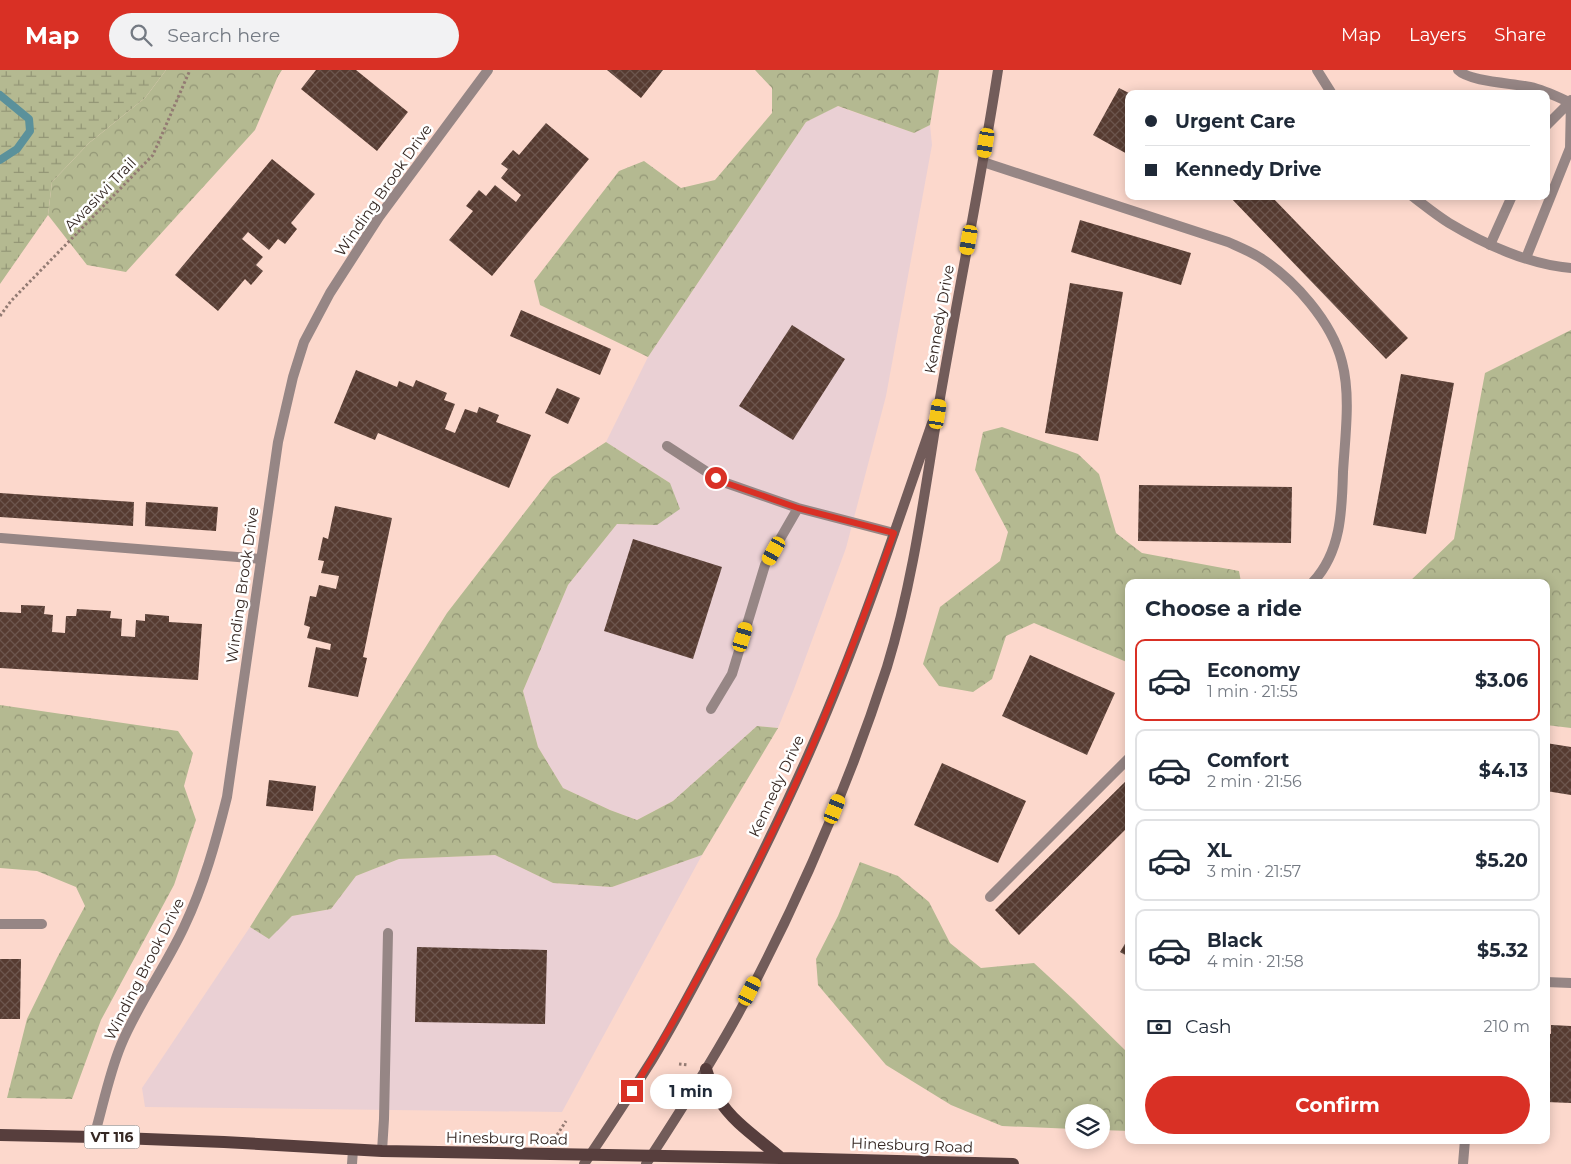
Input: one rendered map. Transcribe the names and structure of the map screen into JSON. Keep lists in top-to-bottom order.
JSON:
{
  "streets": {
    "main road": ["Kennedy Drive", "VT 116", "Hinesburg Road"],
    "street": ["Winding Brook Drive"],
    "path": ["Awasiwi Trail"]
  },
  "crossings": [
    ["Winding Brook Drive", "Hinesburg Road"],
    ["Kennedy Drive", "Hinesburg Road"]
  ],
  "page": {
    "header": "Map",
    "search": "Search here",
    "nav": ["Map", "Layers", "Share"],
    "banner": ["Urgent Care", "Kennedy Drive"],
    "heading": "Choose a ride",
    "list": [
      {
        "name": "Economy",
        "note": "1 min · 21:55",
        "value": "$3.06"
      },
      {
        "name": "Comfort",
        "note": "2 min · 21:56",
        "value": "$4.13"
      },
      {
        "name": "XL",
        "note": "3 min · 21:57",
        "value": "$5.20"
      },
      {
        "name": "Black",
        "note": "4 min · 21:58",
        "value": "$5.32"
      }
    ],
    "pay": ["Cash", "210 m"],
    "buttons": "Confirm",
    "bubble": "1 min"
  }
}
